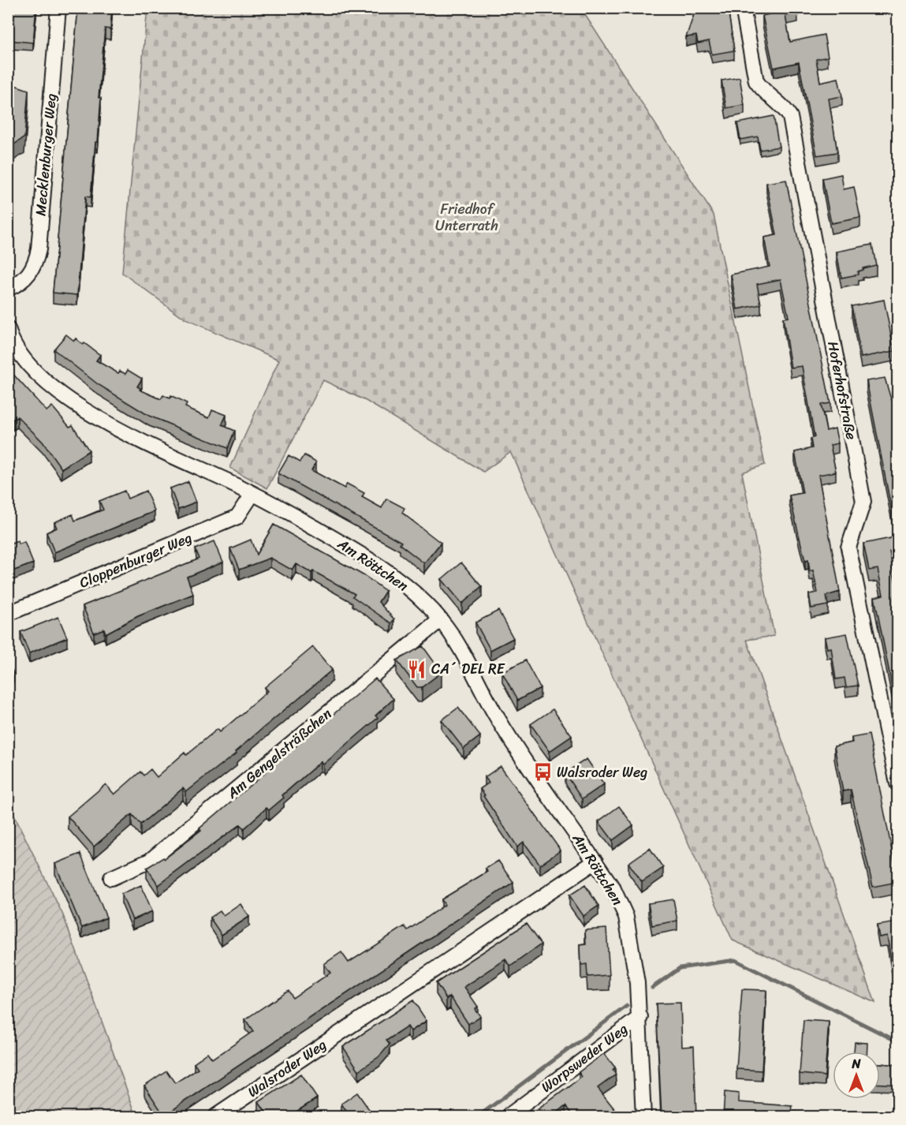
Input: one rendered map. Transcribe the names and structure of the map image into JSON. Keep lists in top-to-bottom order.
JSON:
{
  "streets": {
    "street": [
      "Mecklenburger Weg",
      "Hoferhofstraße",
      "Cloppenburger Weg",
      "Am Röttchen",
      "Am Gengelsträßchen",
      "Worpsweder Weg",
      "Walsroder Weg"
    ]
  },
  "crossings": [
    ["Cloppenburger Weg", "Am Röttchen"],
    ["Am Röttchen", "Am Gengelsträßchen"],
    ["Am Röttchen", "Worpsweder Weg"],
    ["Am Röttchen", "Walsroder Weg"]
  ],
  "parks": ["Friedhof Unterrath"],
  "places": {
    "restaurant": ["CA´ DEL RE"],
    "bus stop": ["Walsroder Weg"]
  },
  "north": "top"
}
